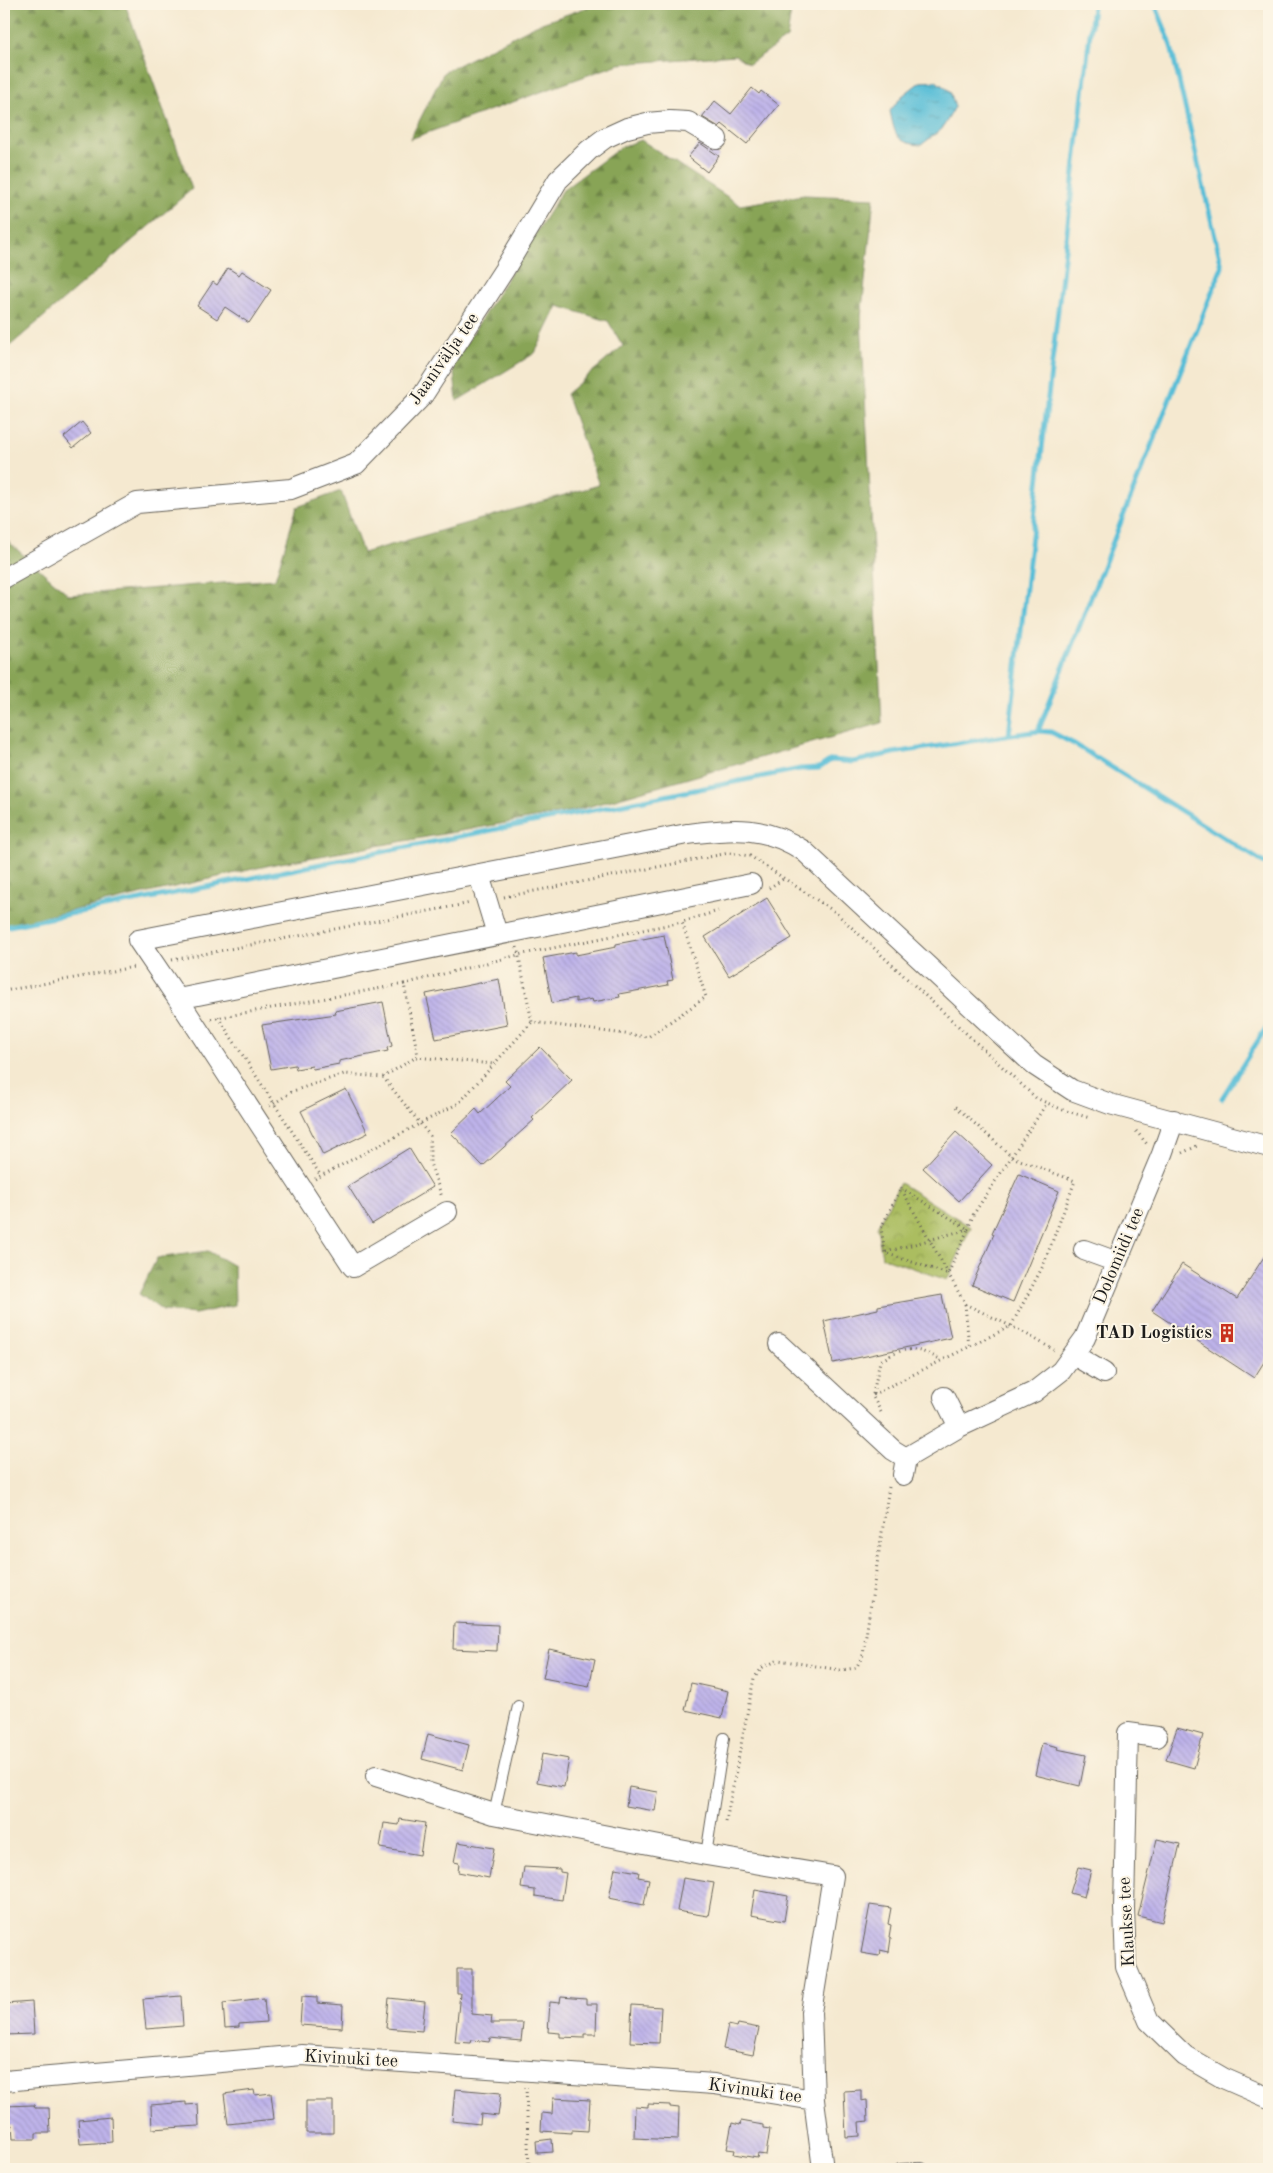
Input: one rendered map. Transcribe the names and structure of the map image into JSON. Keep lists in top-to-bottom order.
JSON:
{
  "streets": {
    "street": [
      "Jaanivälja tee",
      "Dolomiidi tee",
      "Klaukse tee",
      "Kivinuki tee"
    ]
  },
  "places": {
    "building": ["TAD Logistics"]
  }
}
